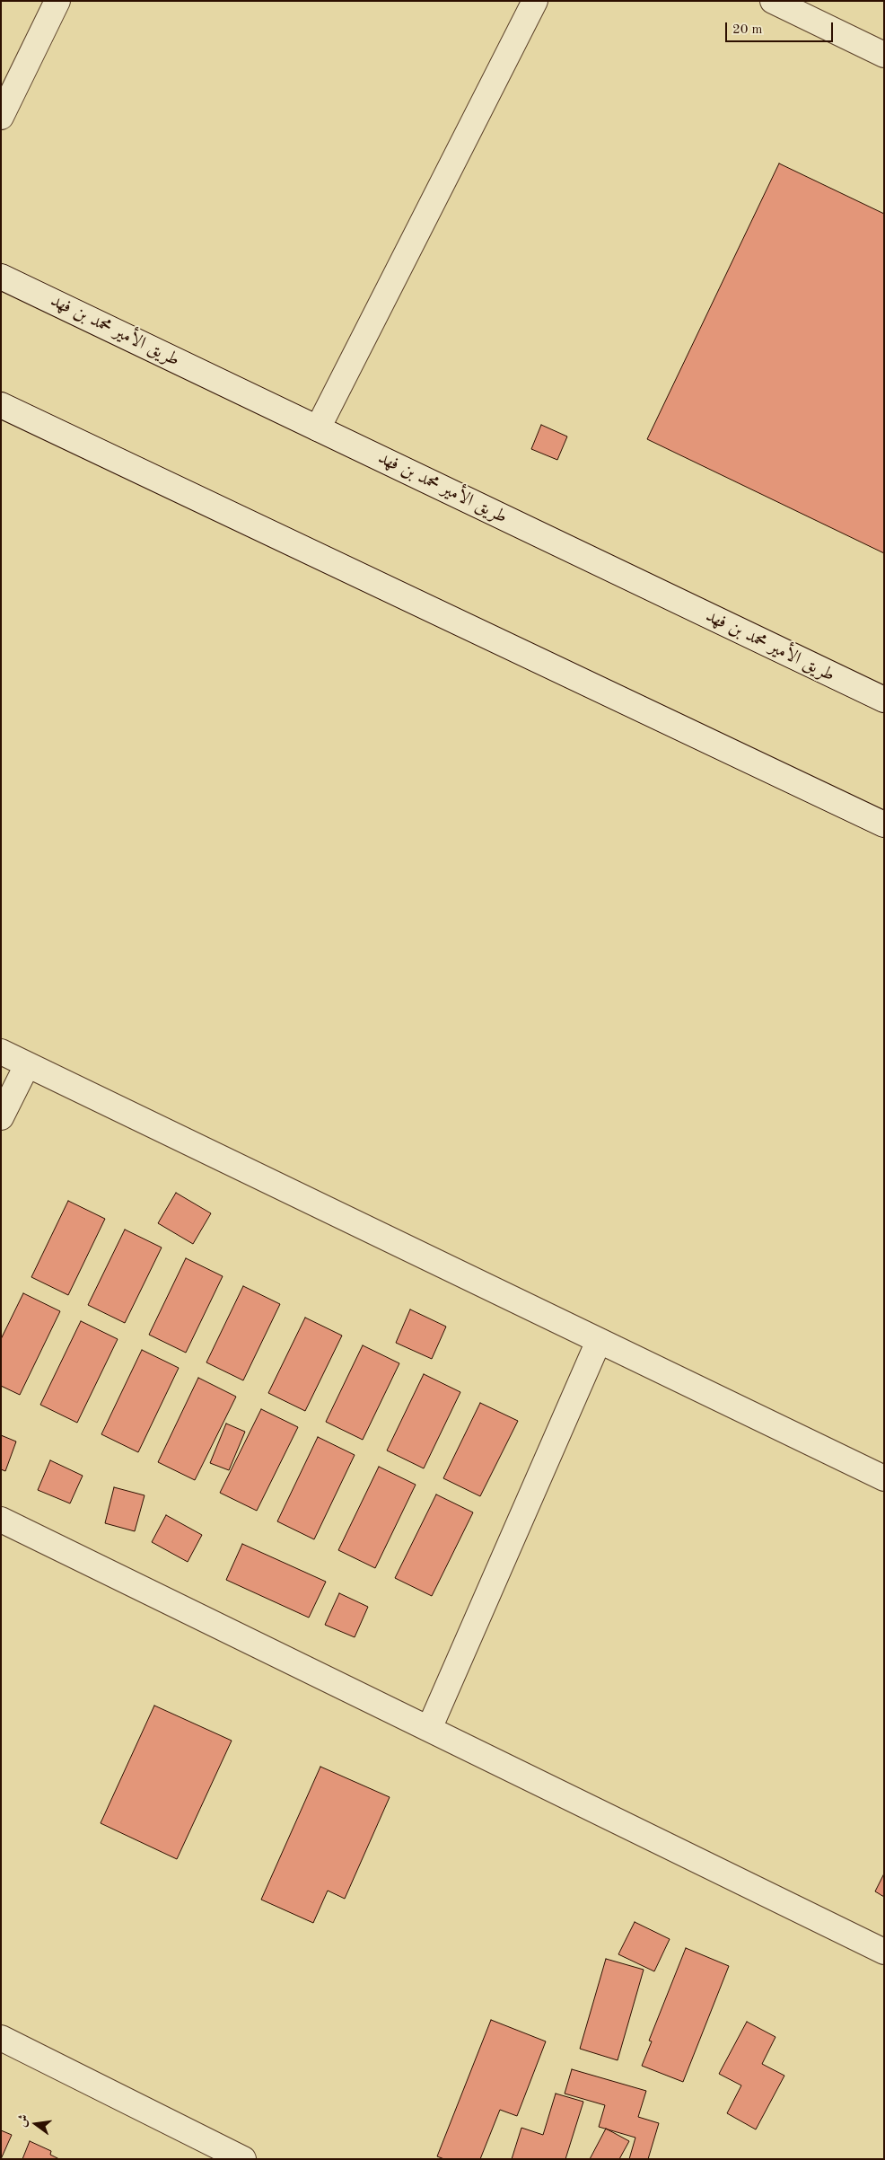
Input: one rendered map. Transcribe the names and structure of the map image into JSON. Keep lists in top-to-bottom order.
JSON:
{
  "streets": {
    "street": ["طريق الأمير محمد بن فهد"]
  },
  "scale_bar": "20 m",
  "north": "left"
}
